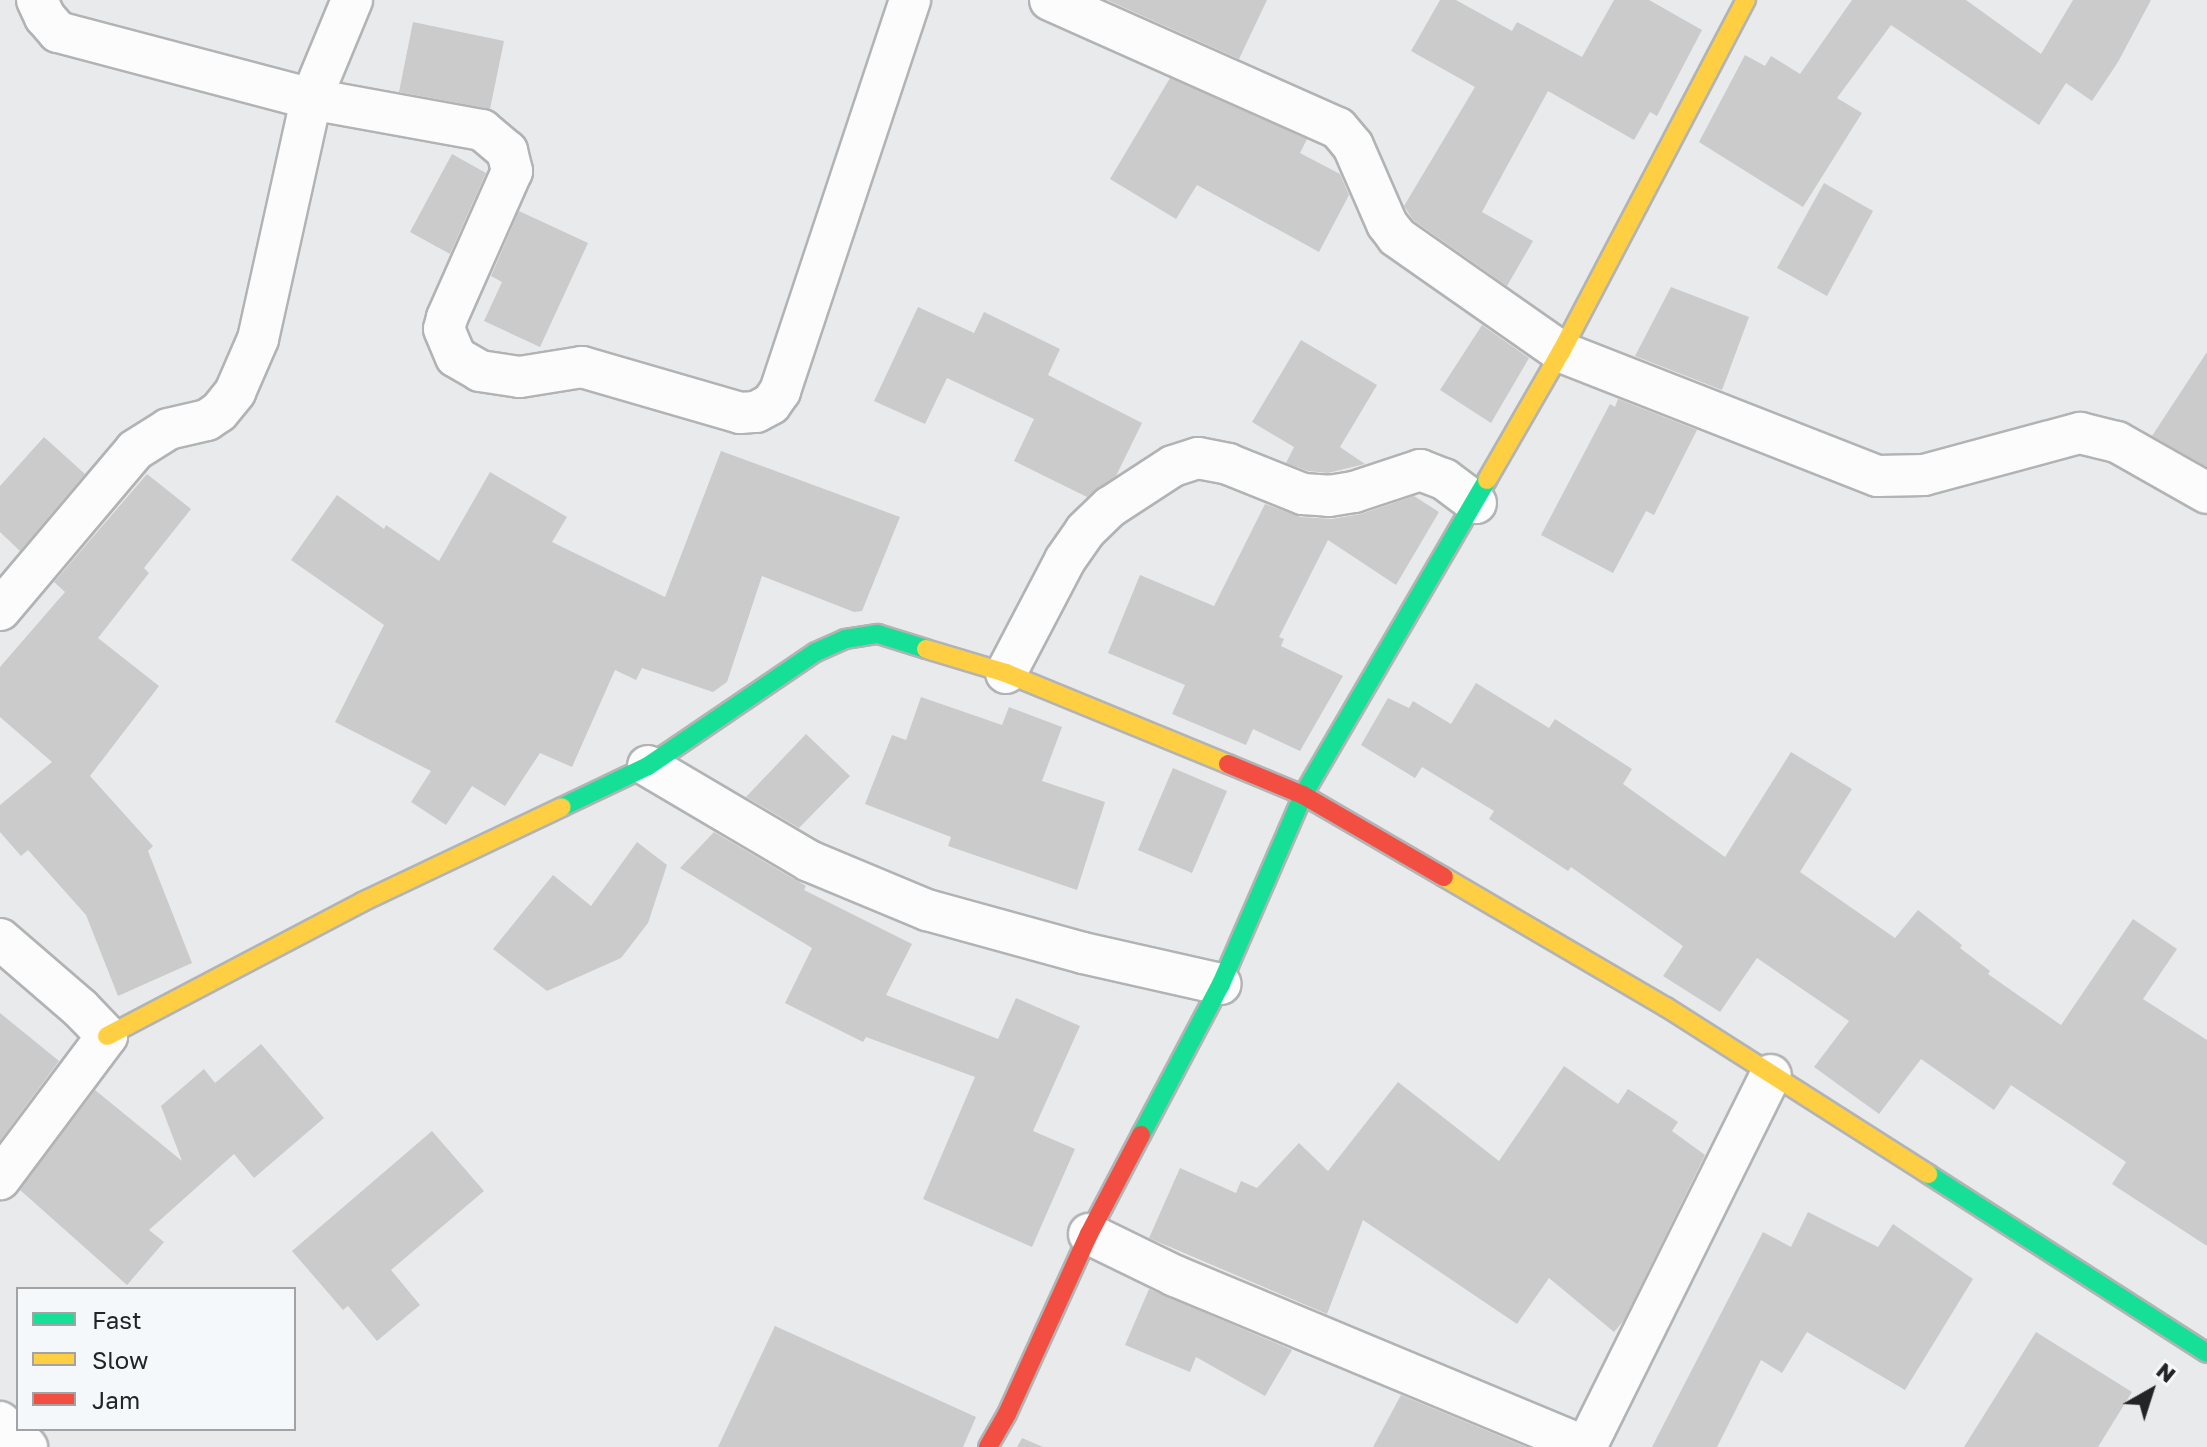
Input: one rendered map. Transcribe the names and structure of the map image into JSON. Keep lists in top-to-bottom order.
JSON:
{
  "legend": ["Fast", "Slow", "Jam"],
  "north": "top right"
}
